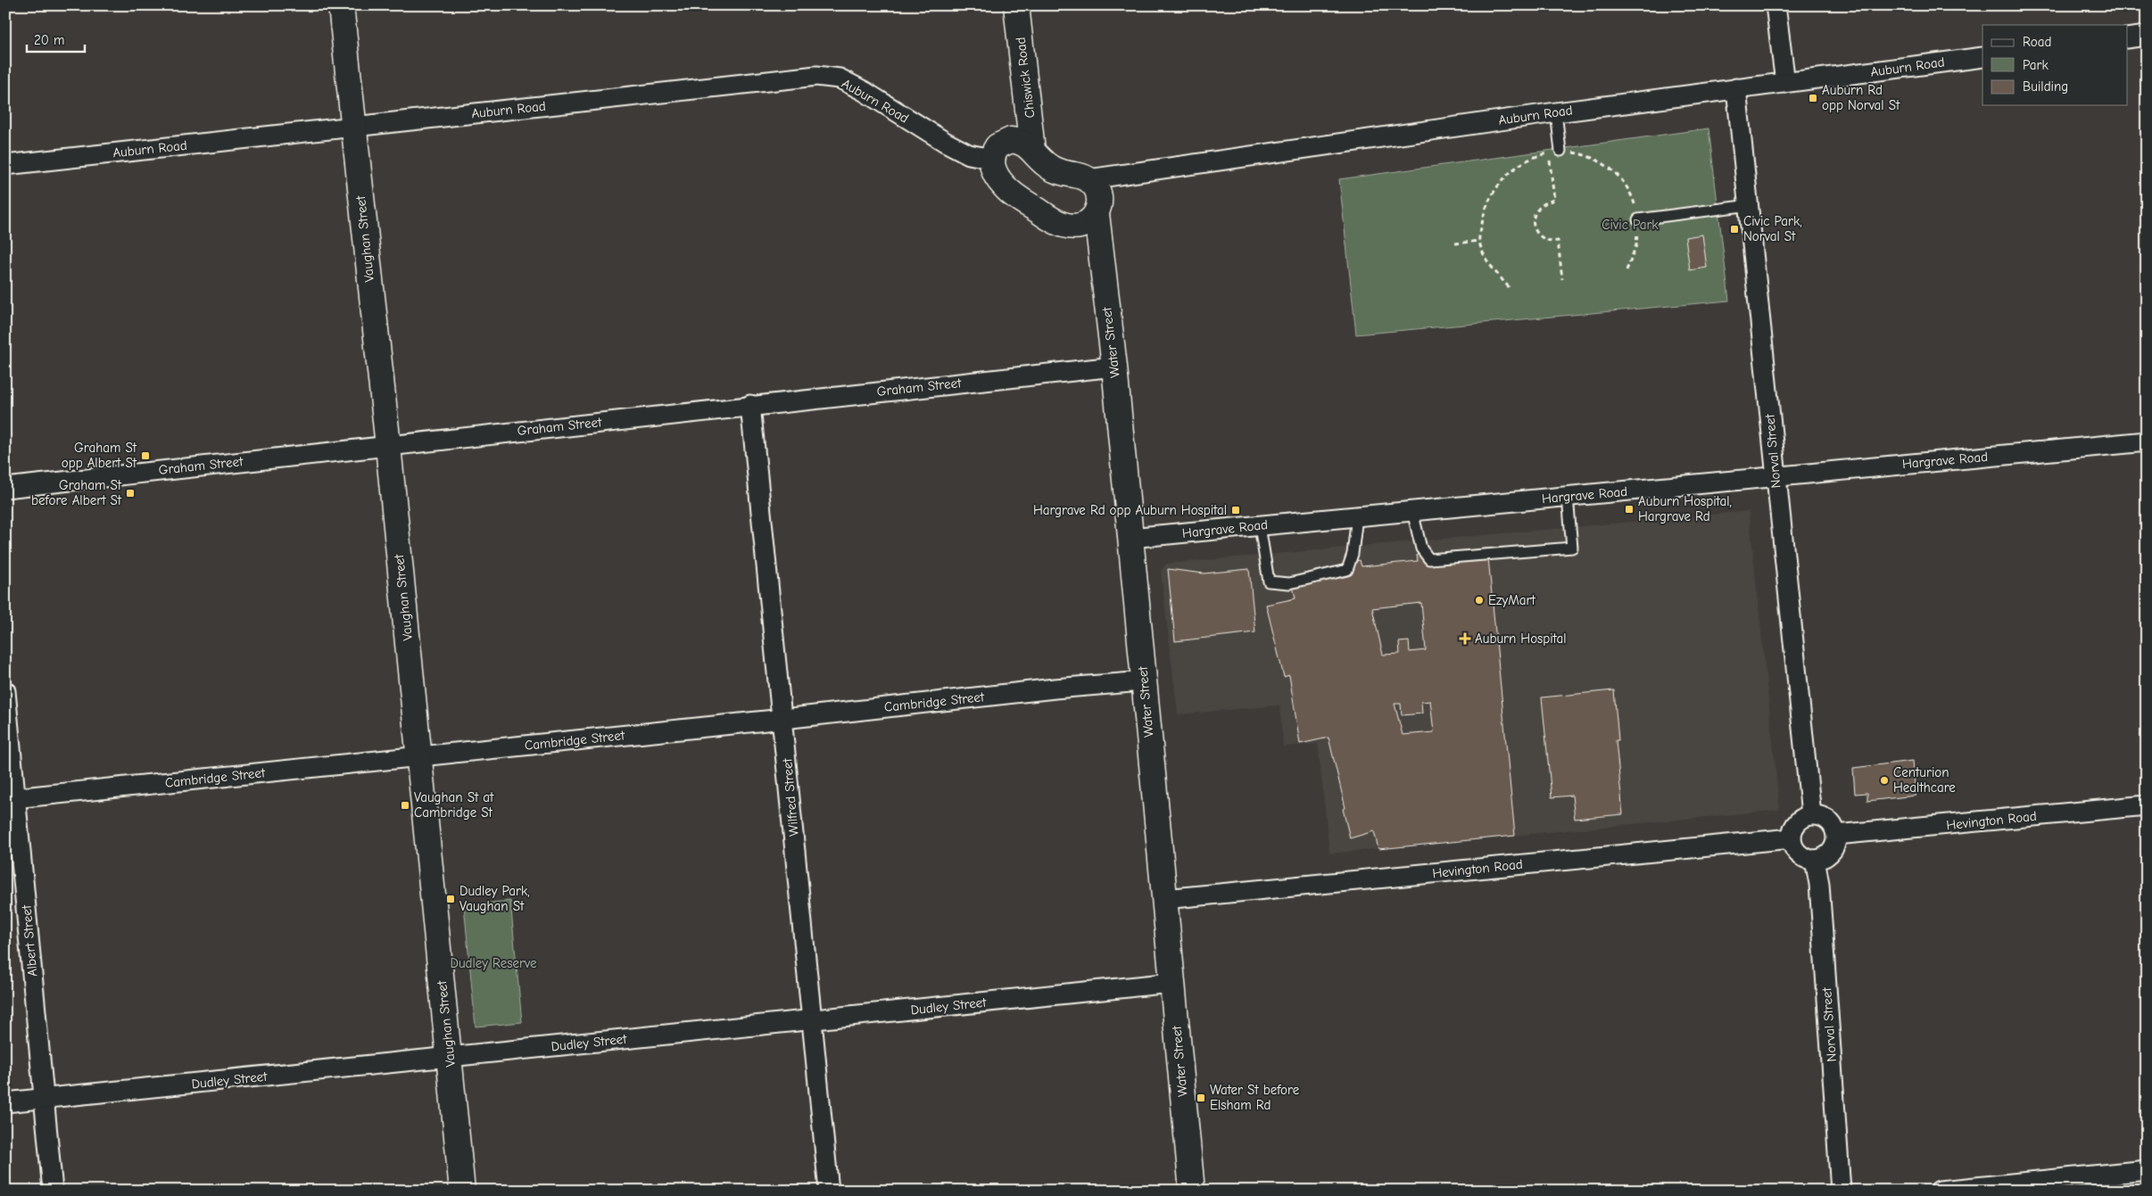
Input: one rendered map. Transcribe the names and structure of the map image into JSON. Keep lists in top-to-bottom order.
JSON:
{
  "streets": {
    "street": [
      "Auburn Road",
      "Chiswick Road",
      "Vaughan Street",
      "Water Street",
      "Graham Street",
      "Norval Street",
      "Hargrave Road",
      "Cambridge Street",
      "Wilfred Street",
      "Hevington Road",
      "Albert Street",
      "Dudley Street"
    ]
  },
  "crossings": [
    ["Auburn Road", "Vaughan Street"],
    ["Auburn Road", "Water Street"],
    ["Auburn Road", "Norval Street"],
    ["Vaughan Street", "Graham Street"],
    ["Vaughan Street", "Cambridge Street"],
    ["Vaughan Street", "Dudley Street"],
    ["Water Street", "Graham Street"],
    ["Water Street", "Hargrave Road"],
    ["Water Street", "Cambridge Street"],
    ["Water Street", "Hevington Road"],
    ["Water Street", "Dudley Street"],
    ["Graham Street", "Wilfred Street"],
    ["Norval Street", "Hargrave Road"],
    ["Norval Street", "Hevington Road"],
    ["Cambridge Street", "Wilfred Street"],
    ["Cambridge Street", "Albert Street"],
    ["Wilfred Street", "Dudley Street"],
    ["Albert Street", "Dudley Street"]
  ],
  "parks": ["Civic Park", "Dudley Reserve"],
  "places": {
    "transit": [
      "Auburn Rd opp Norval St",
      "Civic Park, Norval St",
      "Graham St opp Albert St",
      "Graham St before Albert St",
      "Auburn Hospital, Hargrave Rd",
      "Hargrave Rd opp Auburn Hospital",
      "Vaughan St at Cambridge St",
      "Dudley Park, Vaughan St",
      "Water St before Elsham Rd"
    ],
    "other": ["EzyMart", "Centurion Healthcare"],
    "health": ["Auburn Hospital"]
  },
  "legend": ["Road", "Park", "Building"],
  "scale_bar": "20 m"
}
